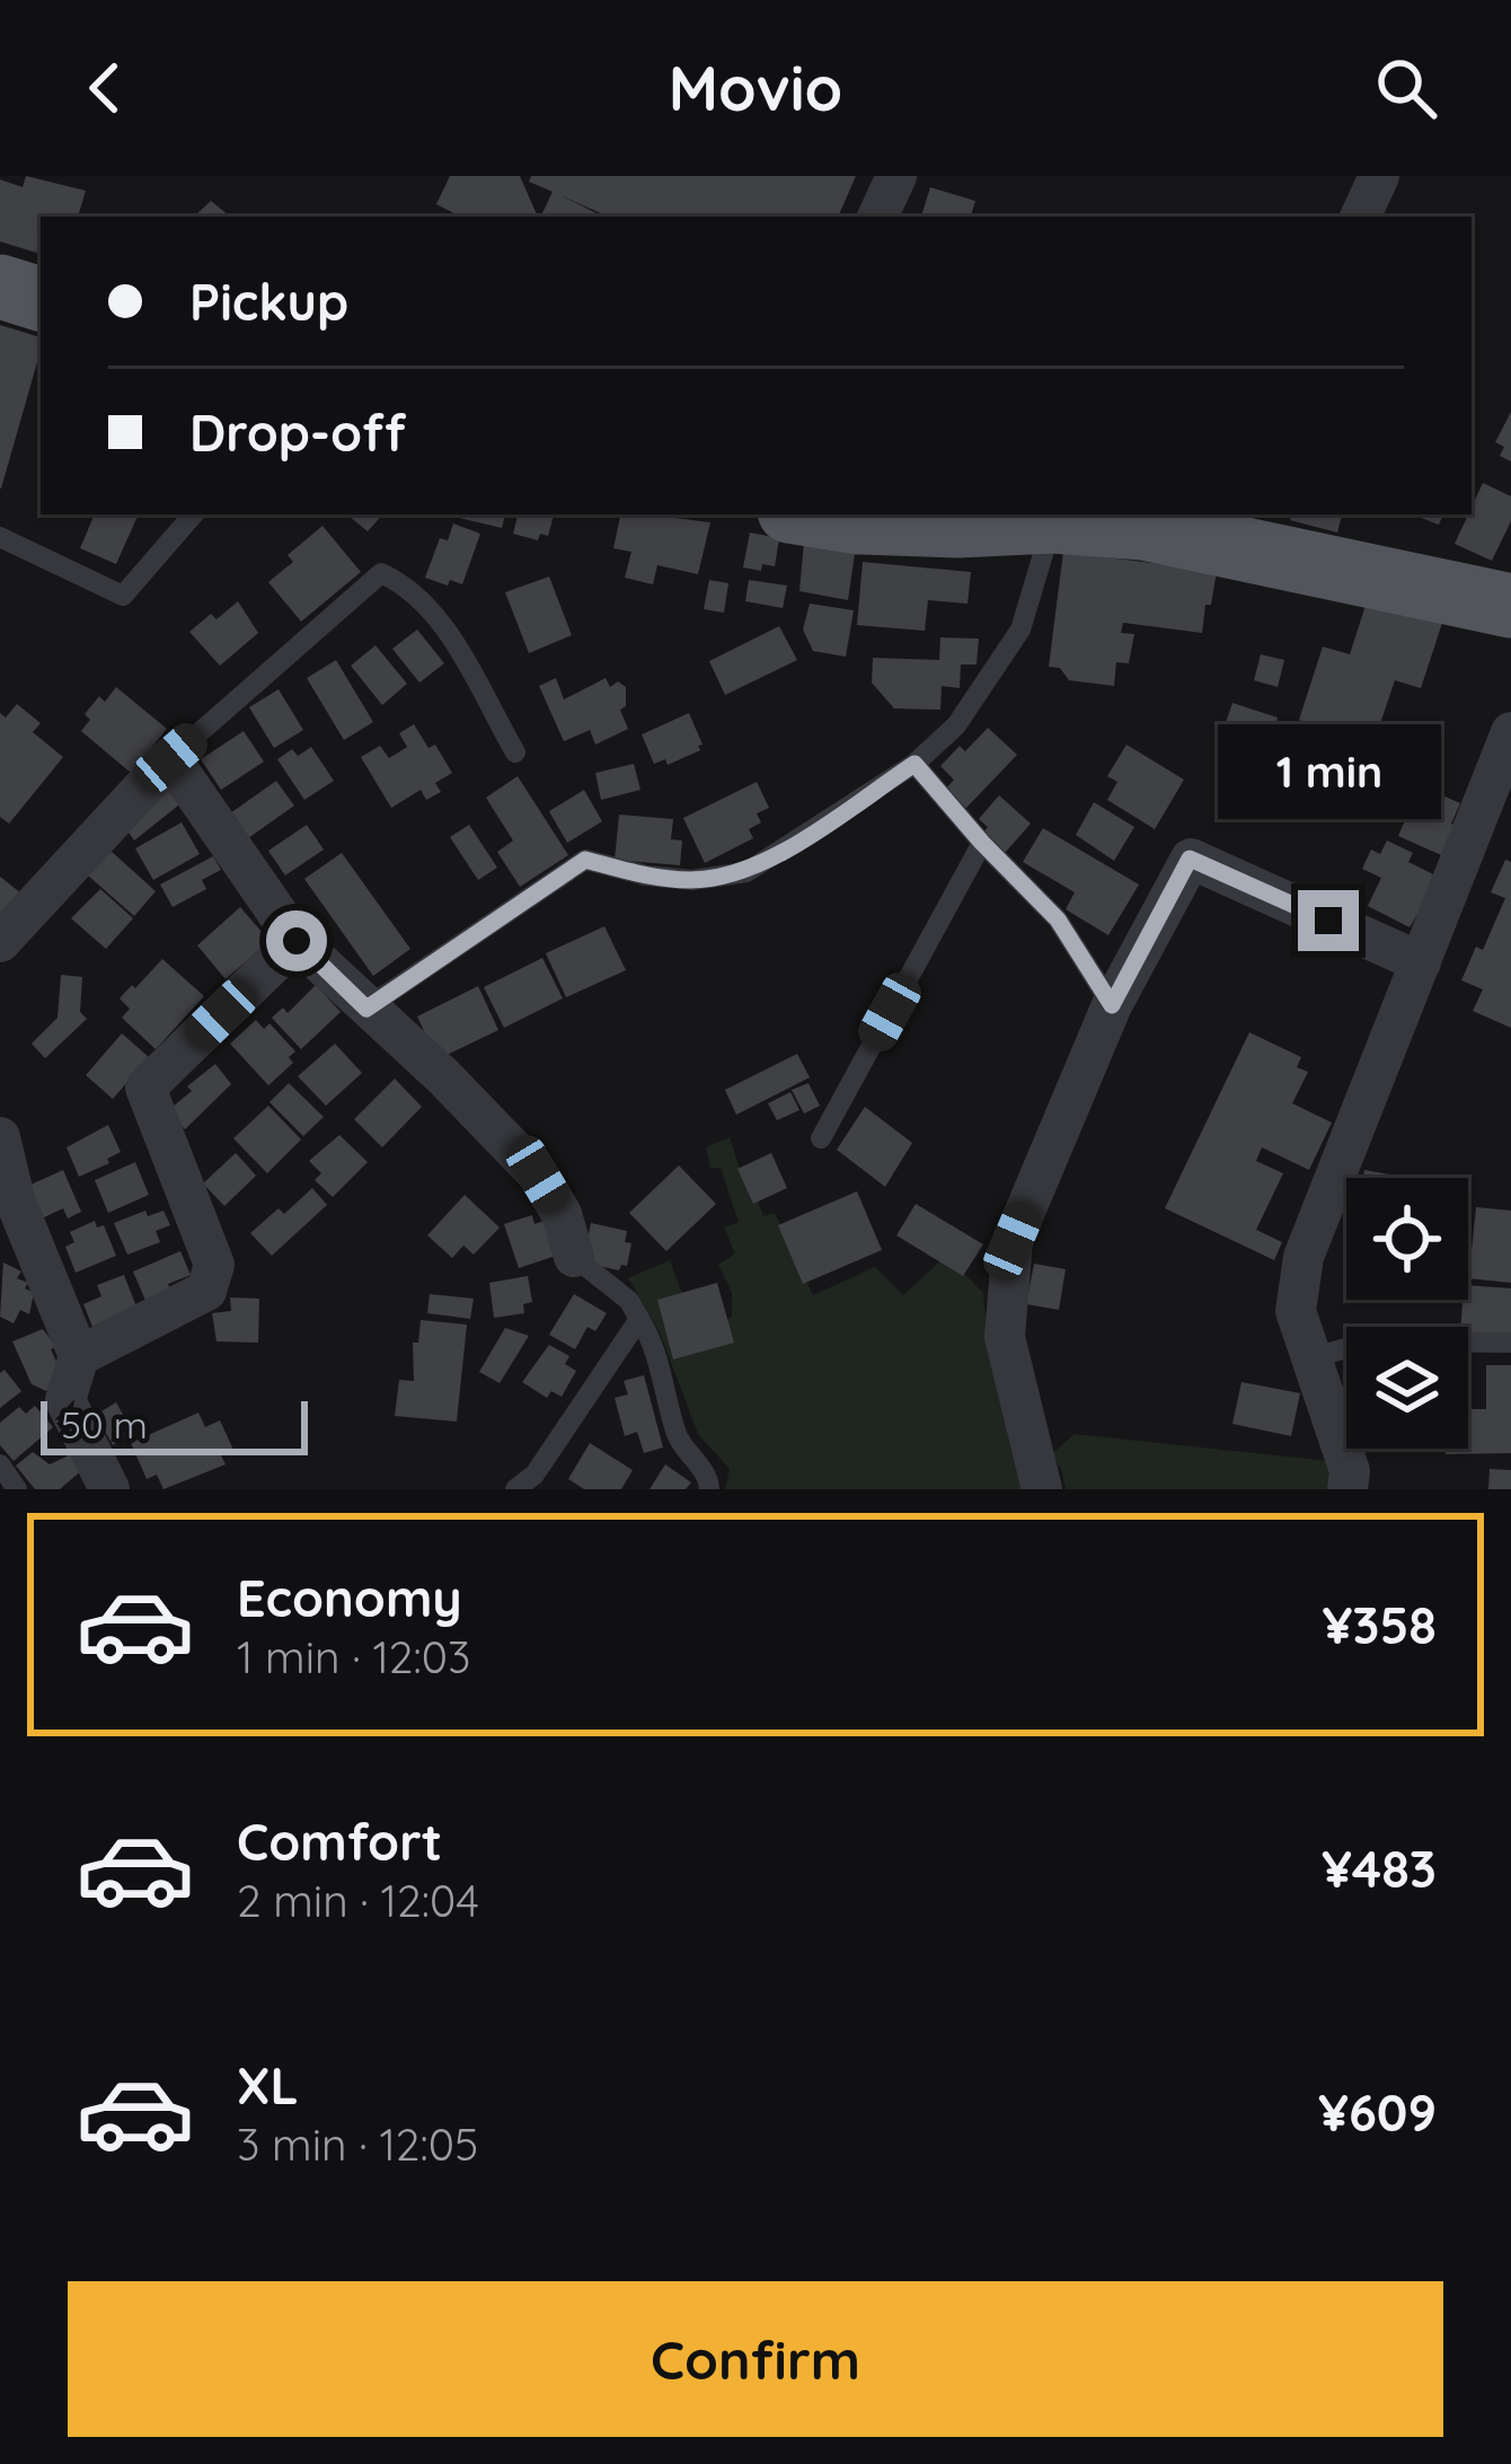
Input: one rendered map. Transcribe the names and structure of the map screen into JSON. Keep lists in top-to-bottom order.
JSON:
{
  "scale_bar": "50 m",
  "page": {
    "header": "Movio",
    "banner": ["Pickup", "Drop-off"],
    "bubble": "1 min",
    "scale": "50 m",
    "list": [
      {
        "name": "Economy",
        "note": "1 min · 12:03",
        "value": "¥358"
      },
      {
        "name": "Comfort",
        "note": "2 min · 12:04",
        "value": "¥483"
      },
      {
        "name": "XL",
        "note": "3 min · 12:05",
        "value": "¥609"
      }
    ],
    "buttons": "Confirm"
  }
}
